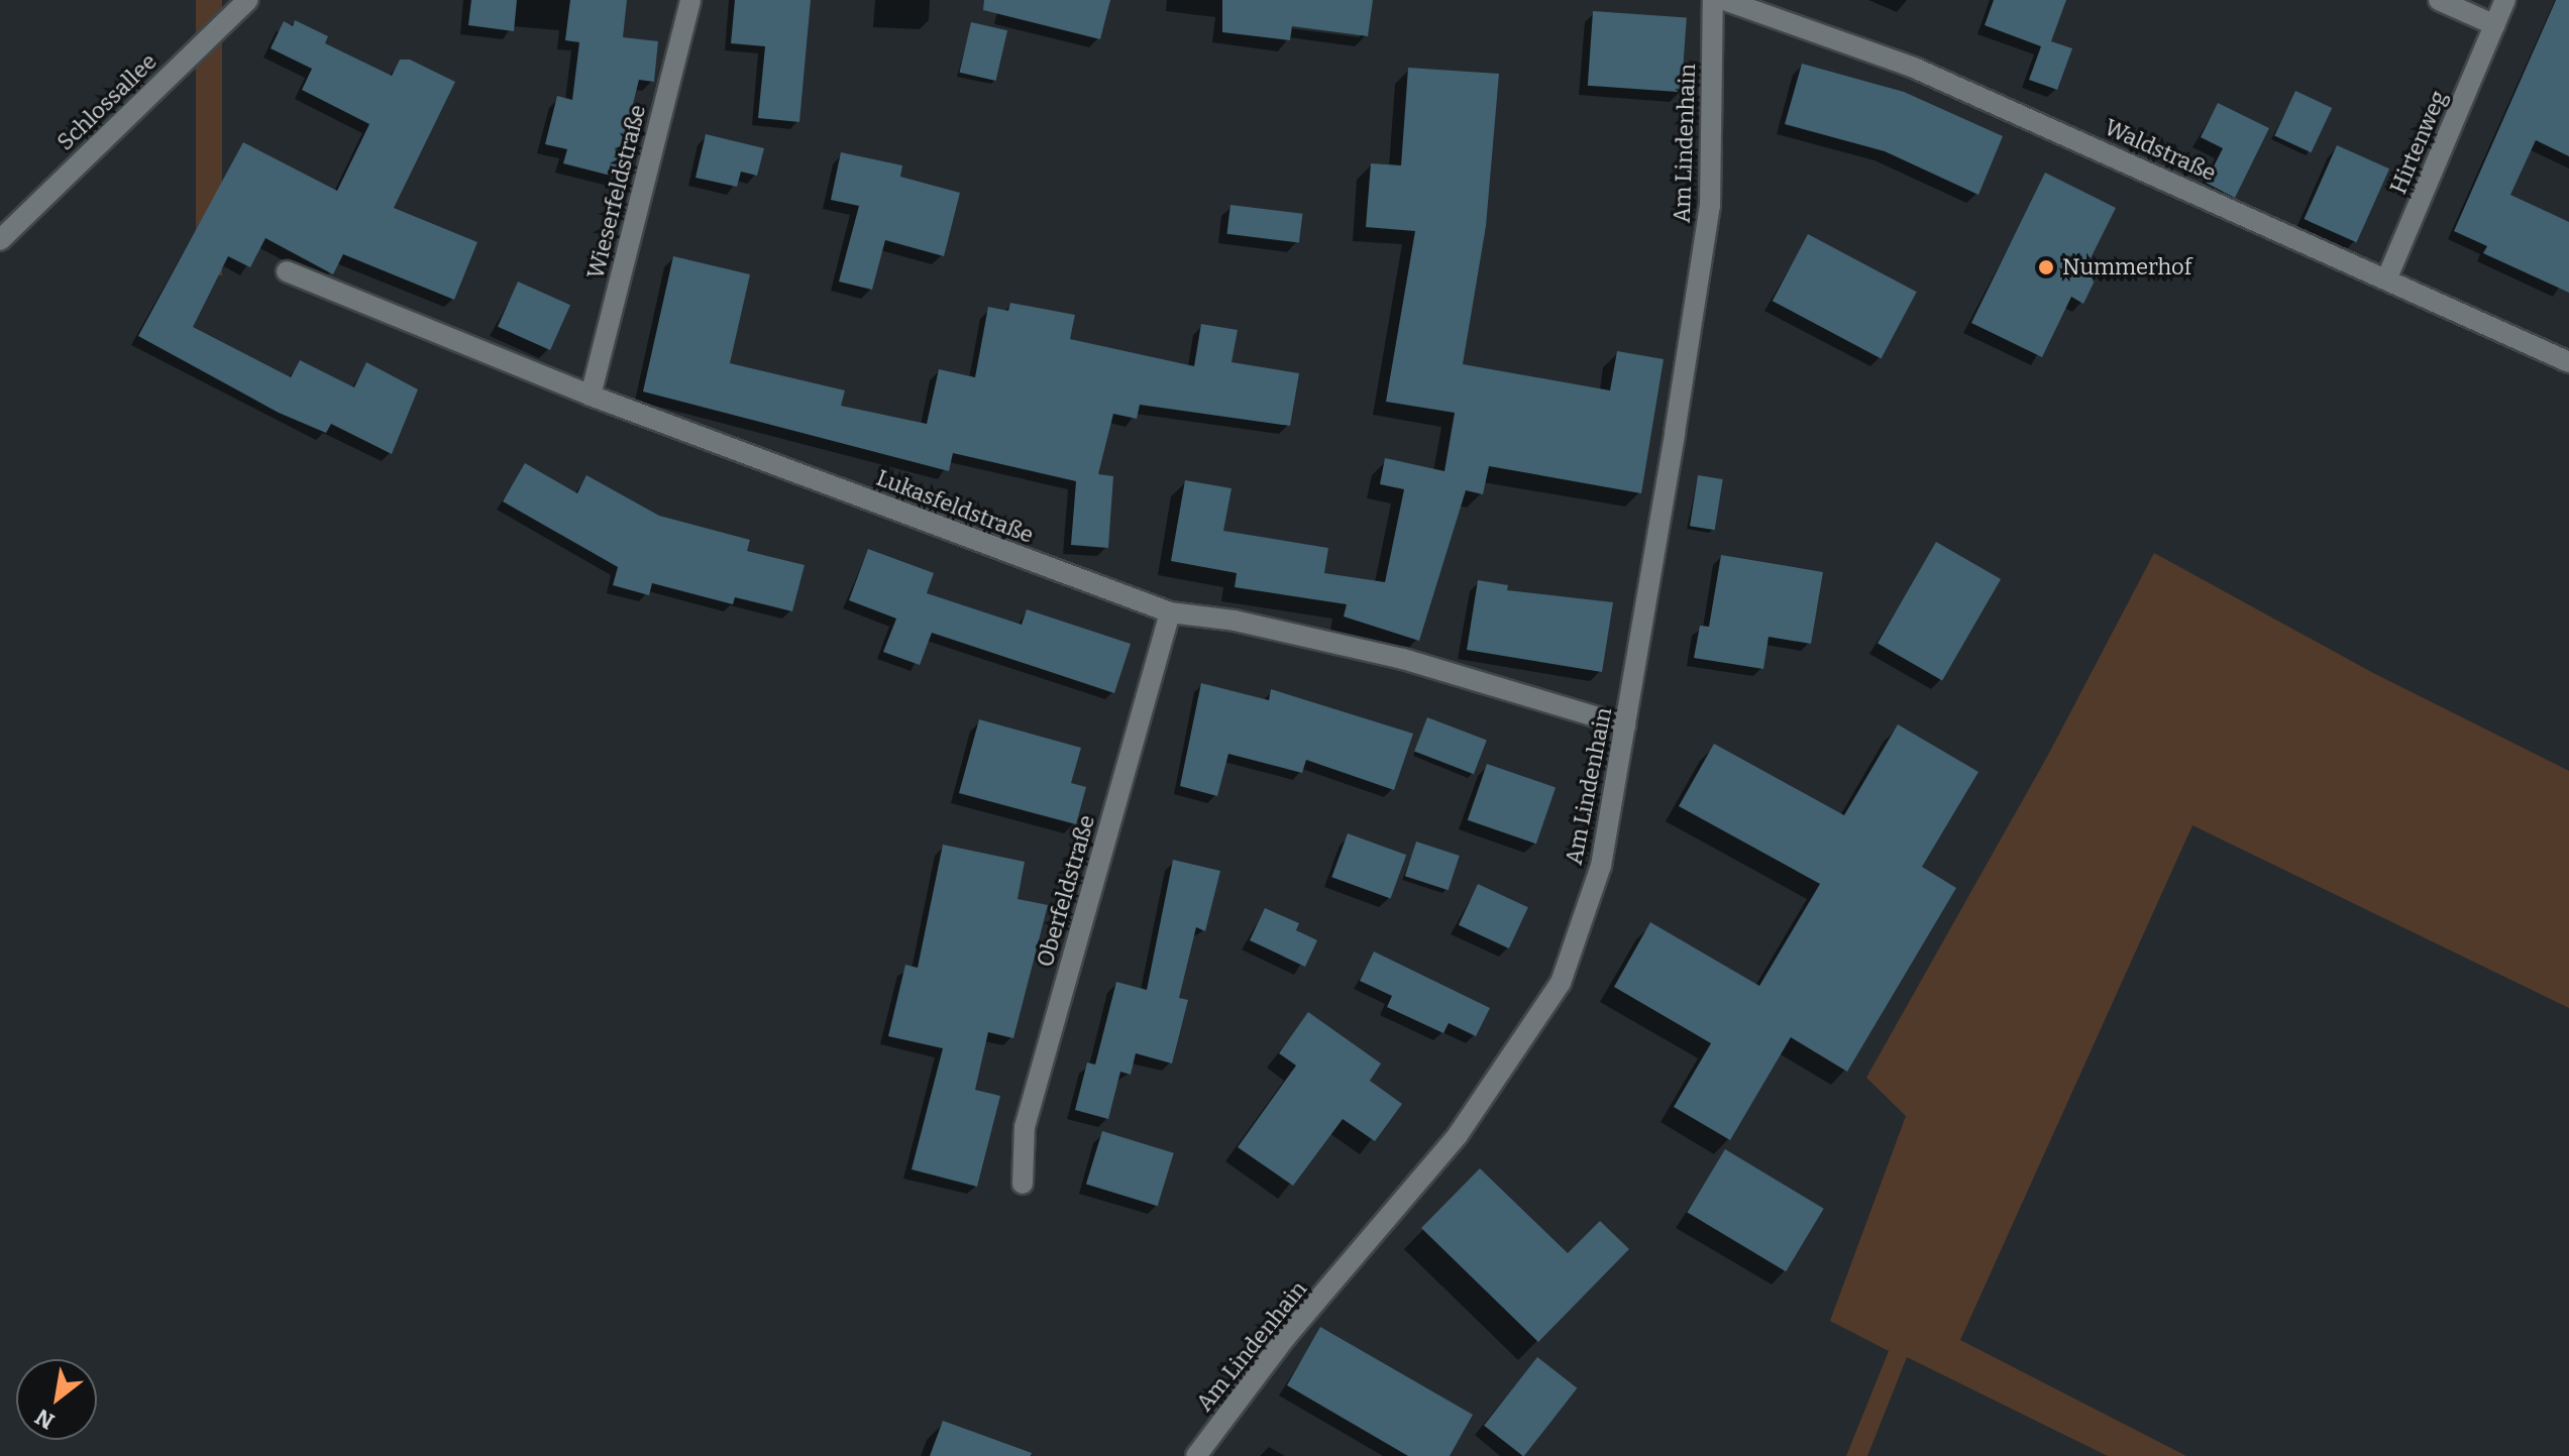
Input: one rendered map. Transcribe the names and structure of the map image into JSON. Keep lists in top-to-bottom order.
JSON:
{
  "streets": {
    "street": [
      "Schlossallee",
      "Hirtenweg",
      "Am Lindenhain",
      "Waldstraße",
      "Wieserfeldstraße",
      "Lukasfeldstraße",
      "Oberfeldstraße"
    ]
  },
  "crossings": [
    ["Hirtenweg", "Waldstraße"],
    ["Am Lindenhain", "Lukasfeldstraße"],
    ["Wieserfeldstraße", "Lukasfeldstraße"],
    ["Lukasfeldstraße", "Oberfeldstraße"]
  ],
  "places": ["Nummerhof"],
  "north": "bottom left"
}
